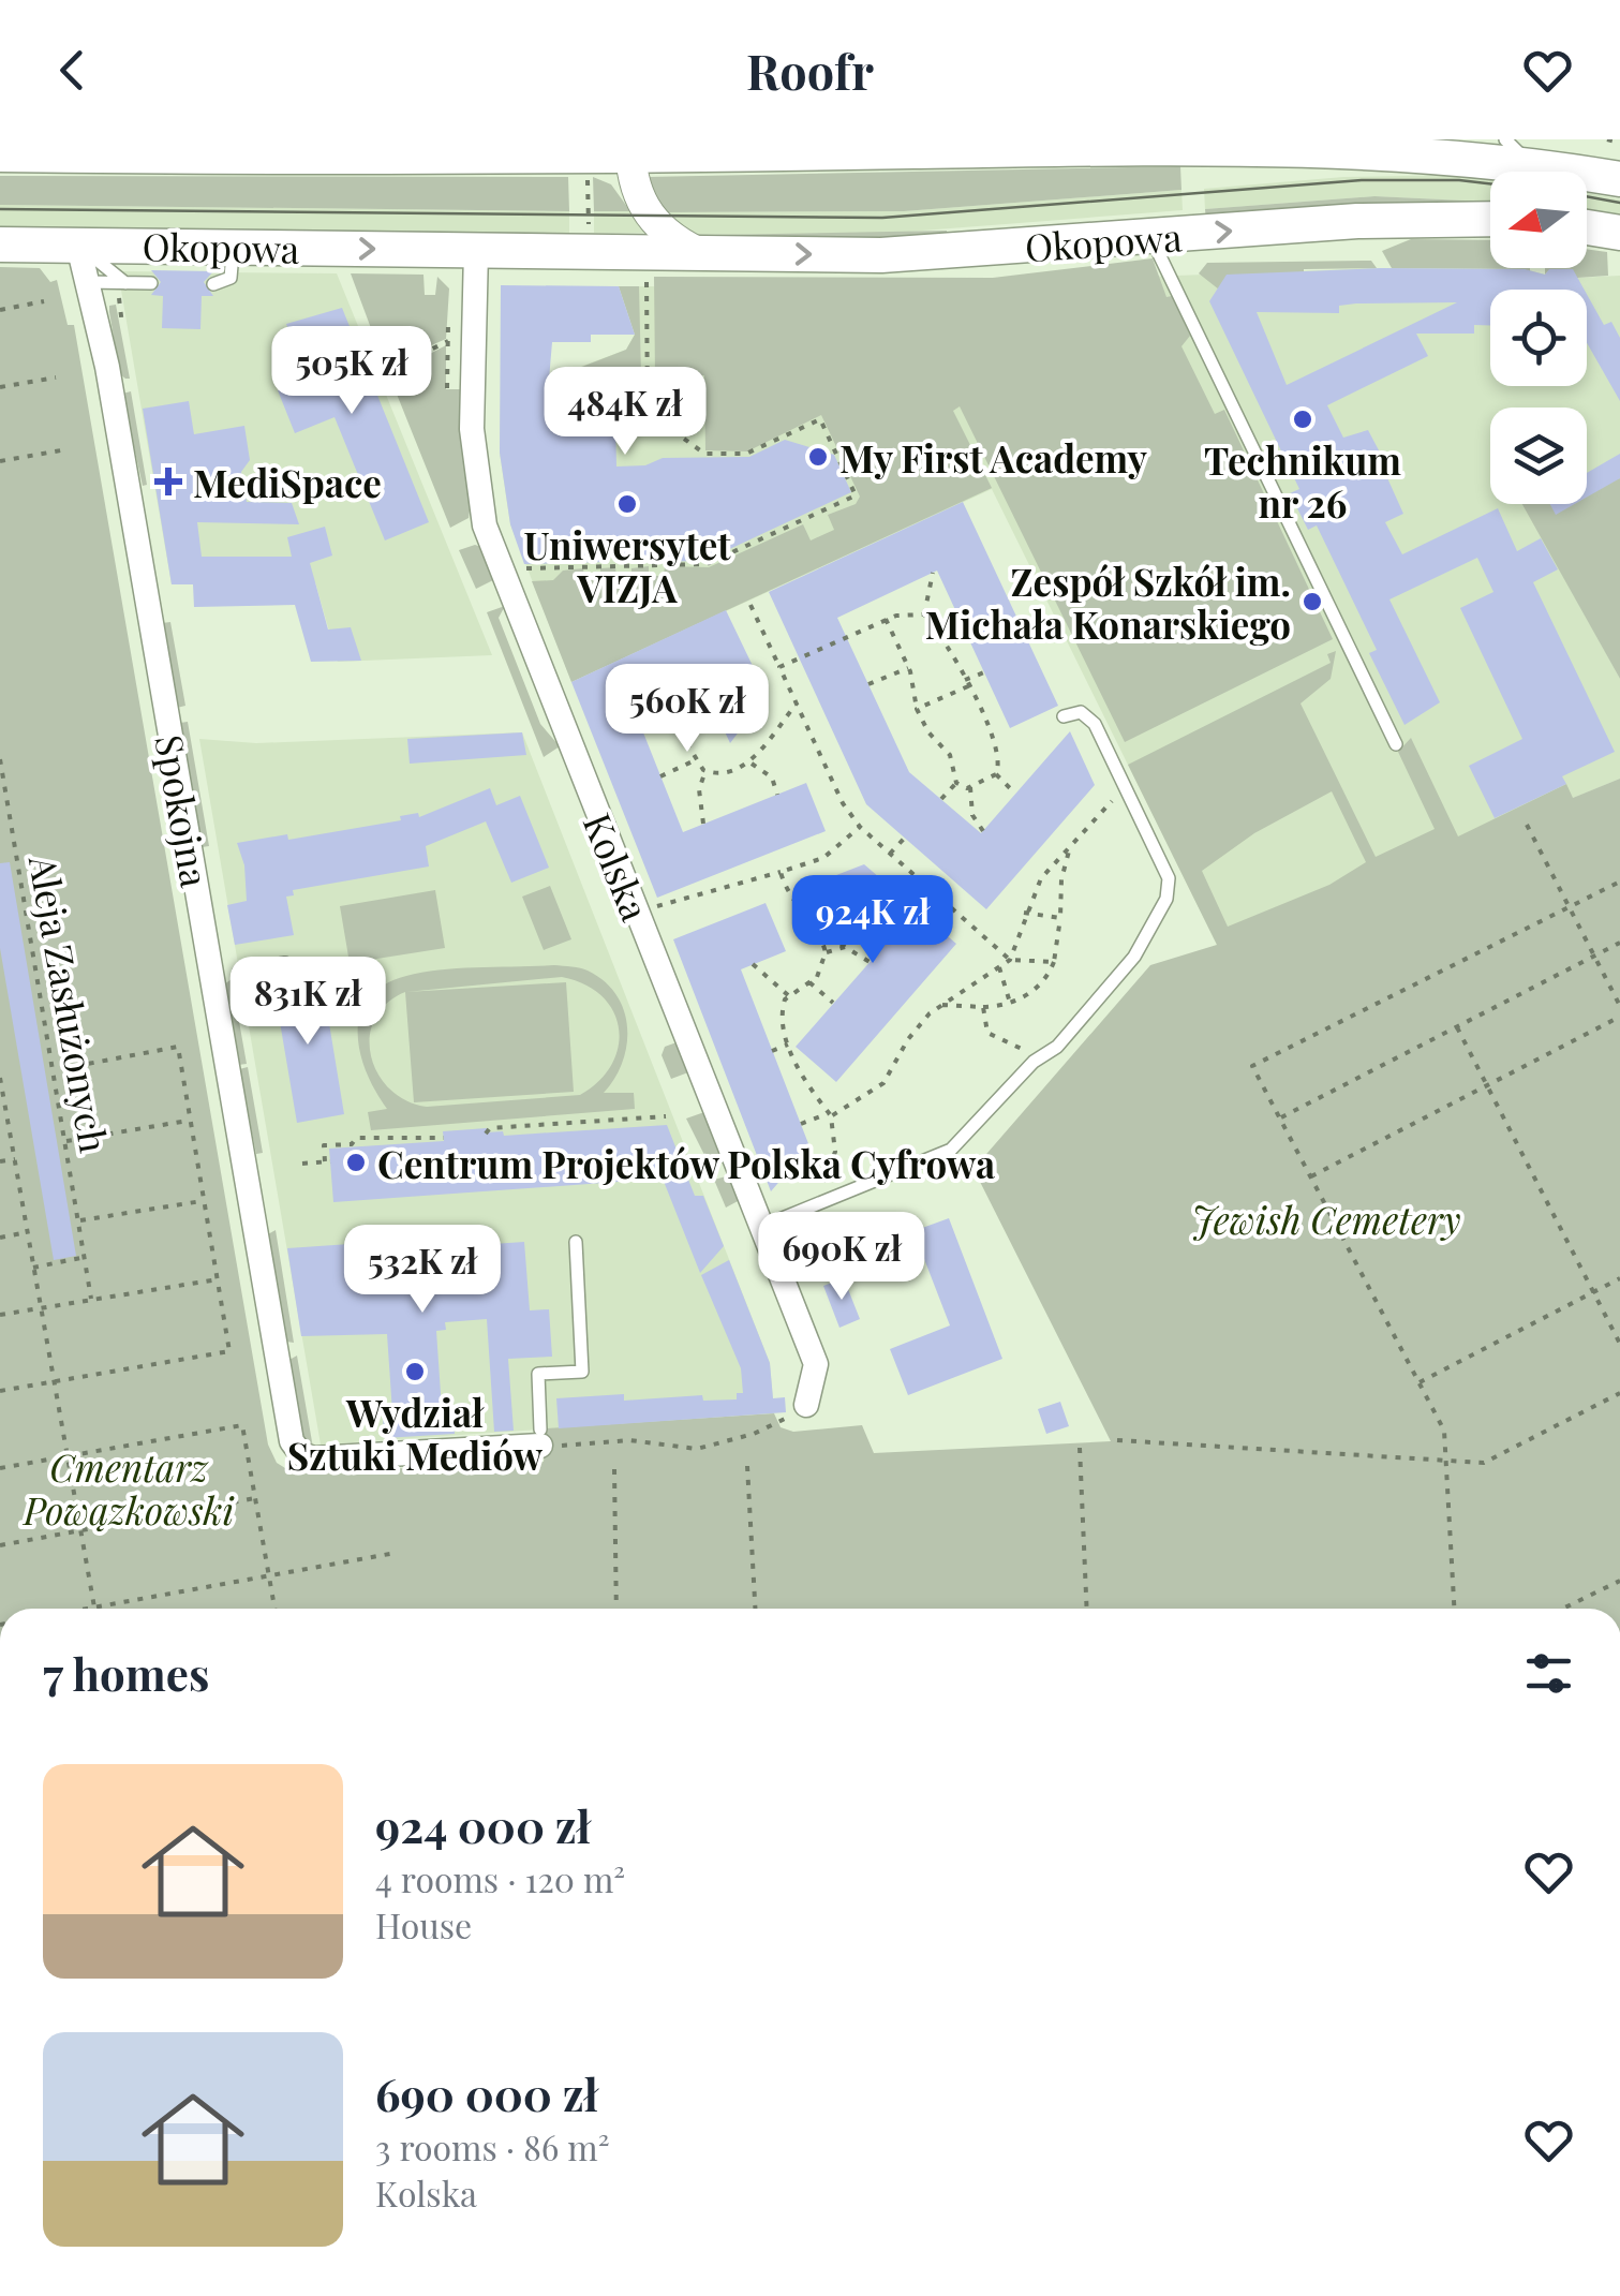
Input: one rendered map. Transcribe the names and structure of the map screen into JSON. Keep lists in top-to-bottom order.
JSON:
{
  "streets": {
    "main road": ["Okopowa"],
    "street": ["Spokojna", "Kolska"],
    "path": ["Aleja Zasłużonych"]
  },
  "crossings": [
    ["Okopowa", "Spokojna"],
    ["Okopowa", "Kolska"]
  ],
  "parks": ["Jewish Cemetery", "Cmentarz Powązkowski"],
  "places": {
    "other": [
      "Technikum nr 26",
      "My First Academy",
      "Uniwersytet VIZJA",
      "Zespół Szkół im. Michała Konarskiego",
      "Centrum Projektów Polska Cyfrowa",
      "Wydział Sztuki Mediów"
    ],
    "health": ["MediSpace"]
  },
  "north": "left",
  "page": {
    "header": "Roofr",
    "price": [
      "505K zł",
      "484K zł",
      "560K zł",
      "924K zł",
      "831K zł",
      "690K zł",
      "532K zł"
    ],
    "heading": "7 homes",
    "list": [
      {
        "name": "924 000 zł",
        "note": "4 rooms · 120 m² · House"
      },
      {
        "name": "690 000 zł",
        "note": "3 rooms · 86 m² · Kolska"
      }
    ]
  }
}
